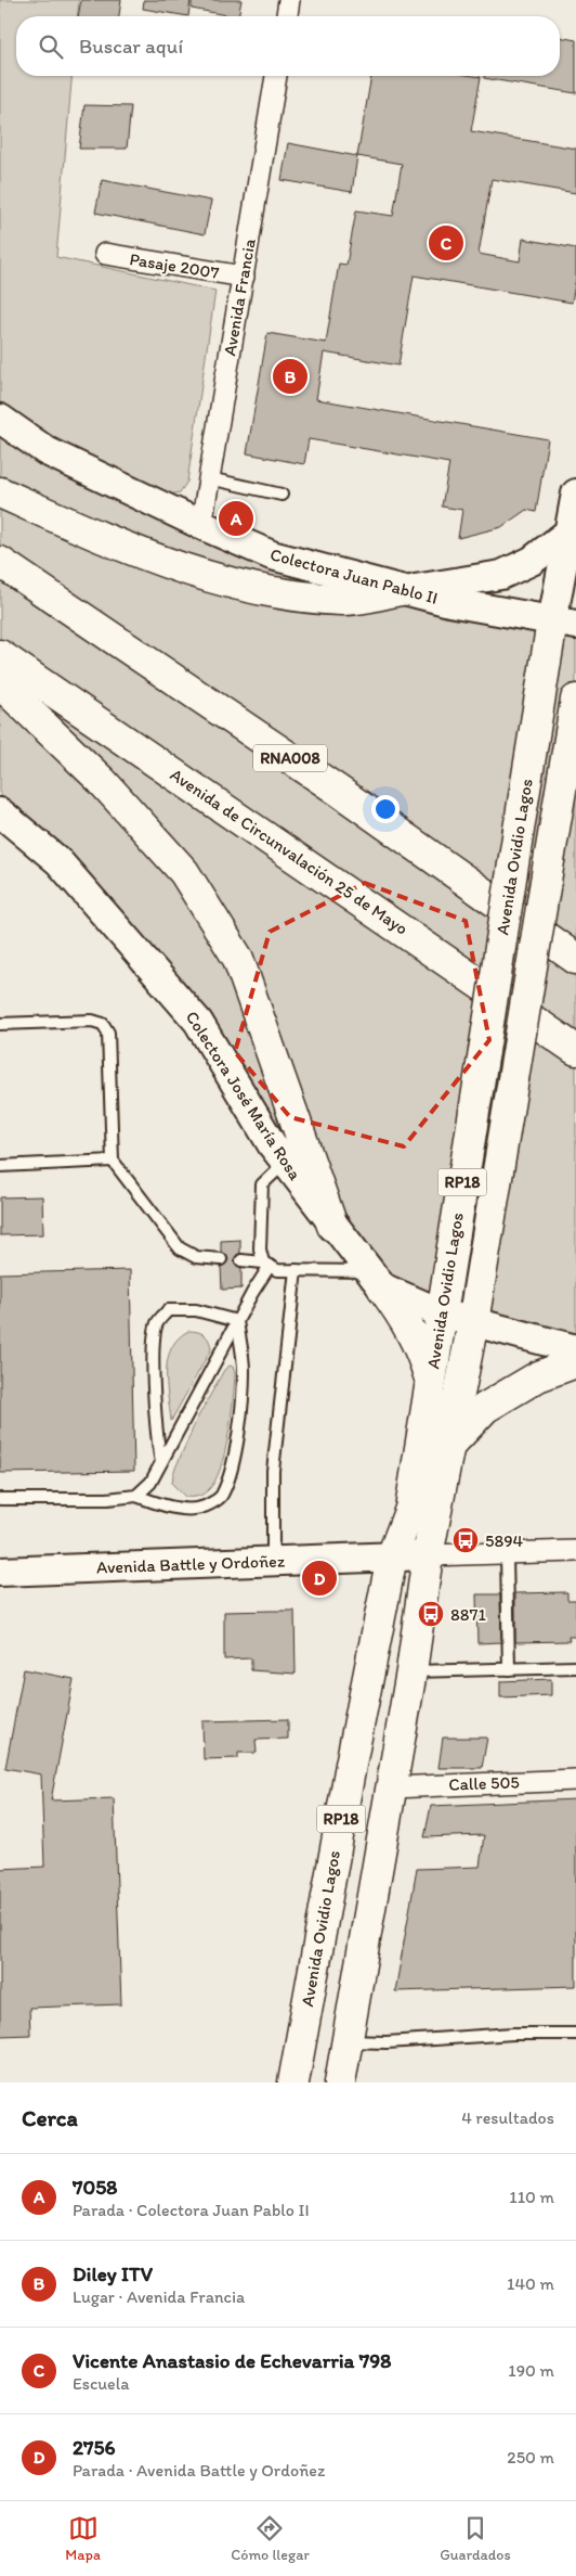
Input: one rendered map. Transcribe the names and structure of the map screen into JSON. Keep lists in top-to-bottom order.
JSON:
{
  "streets": {
    "main road": [
      "Colectora Juan Pablo II",
      "RNA008",
      "Avenida de Circunvalación 25 de Mayo",
      "Avenida Ovidio Lagos",
      "Colectora José María Rosa",
      "RP18",
      "Avenida Battle y Ordoñez"
    ],
    "street": ["Pasaje 2007", "Avenida Francia", "Calle 505"]
  },
  "crossings": [
    ["Pasaje 2007", "Avenida Francia"],
    ["Avenida Francia", "Colectora Juan Pablo II"],
    ["Colectora Juan Pablo II", "Avenida Ovidio Lagos"],
    ["Avenida Ovidio Lagos", "Colectora José María Rosa"],
    ["Avenida Ovidio Lagos", "RP18"],
    ["Avenida Ovidio Lagos", "Avenida Battle y Ordoñez"],
    ["Avenida Ovidio Lagos", "Calle 505"],
    ["Colectora José María Rosa", "RP18"]
  ],
  "places": {
    "bus stop": ["5894", "8871"]
  },
  "page": {
    "search": "Buscar aquí",
    "pins": [
      "C",
      "B",
      "A",
      "D"
    ],
    "heading": ["Cerca", "4 resultados"],
    "list": [
      {
        "mark": "A",
        "name": "7058",
        "note": "Parada · Colectora Juan Pablo II",
        "value": "110 m"
      },
      {
        "mark": "B",
        "name": "Diley ITV",
        "note": "Lugar · Avenida Francia",
        "value": "140 m"
      },
      {
        "mark": "C",
        "name": "Vicente Anastasio de Echevarria 798",
        "note": "Escuela",
        "value": "190 m"
      },
      {
        "mark": "D",
        "name": "2756",
        "note": "Parada · Avenida Battle y Ordoñez",
        "value": "250 m"
      }
    ],
    "nav": ["Mapa", "Cómo llegar", "Guardados"]
  }
}
